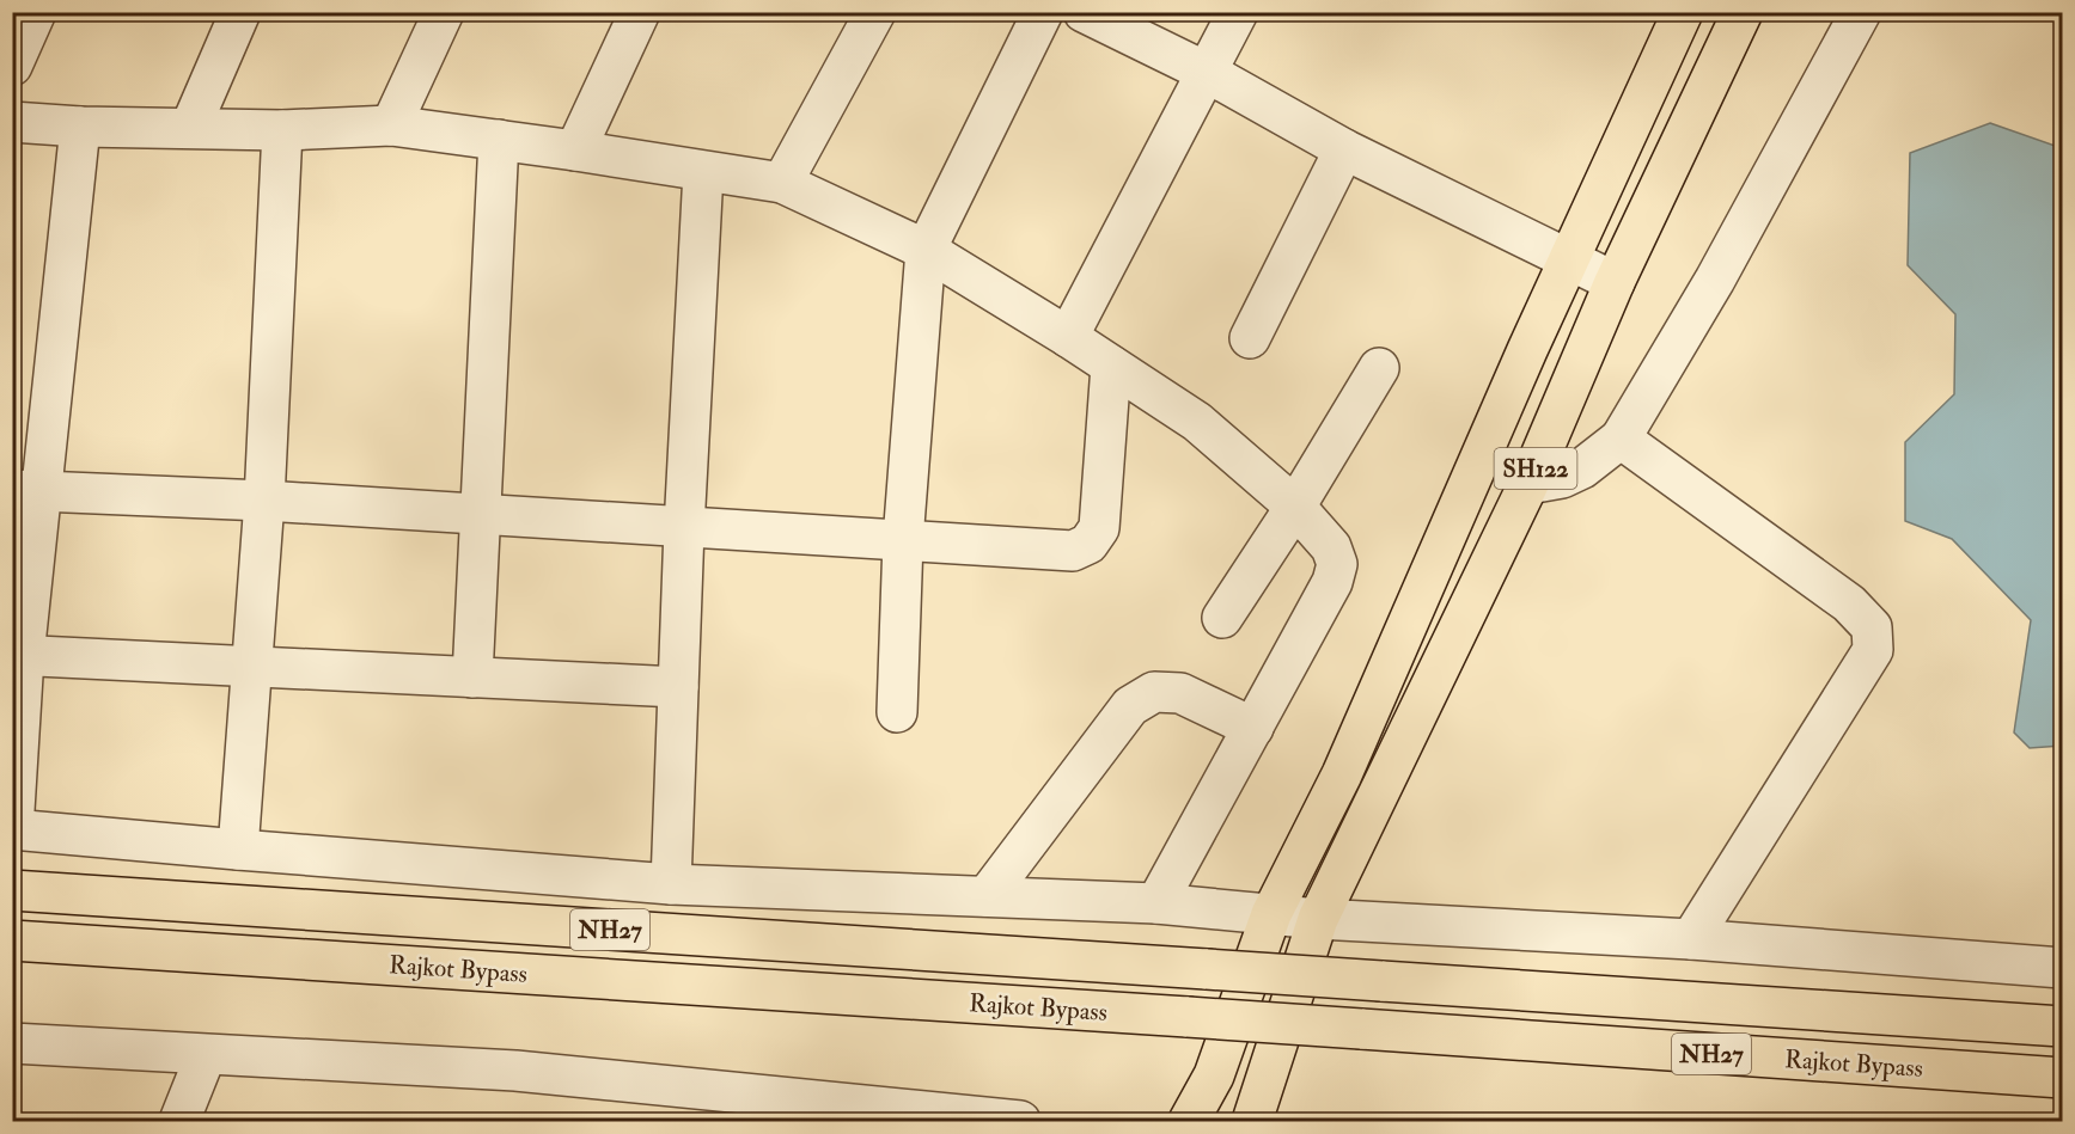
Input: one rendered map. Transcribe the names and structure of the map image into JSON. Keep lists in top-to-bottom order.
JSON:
{
  "streets": {
    "main road": ["SH122", "NH27", "Rajkot Bypass"]
  }
}
